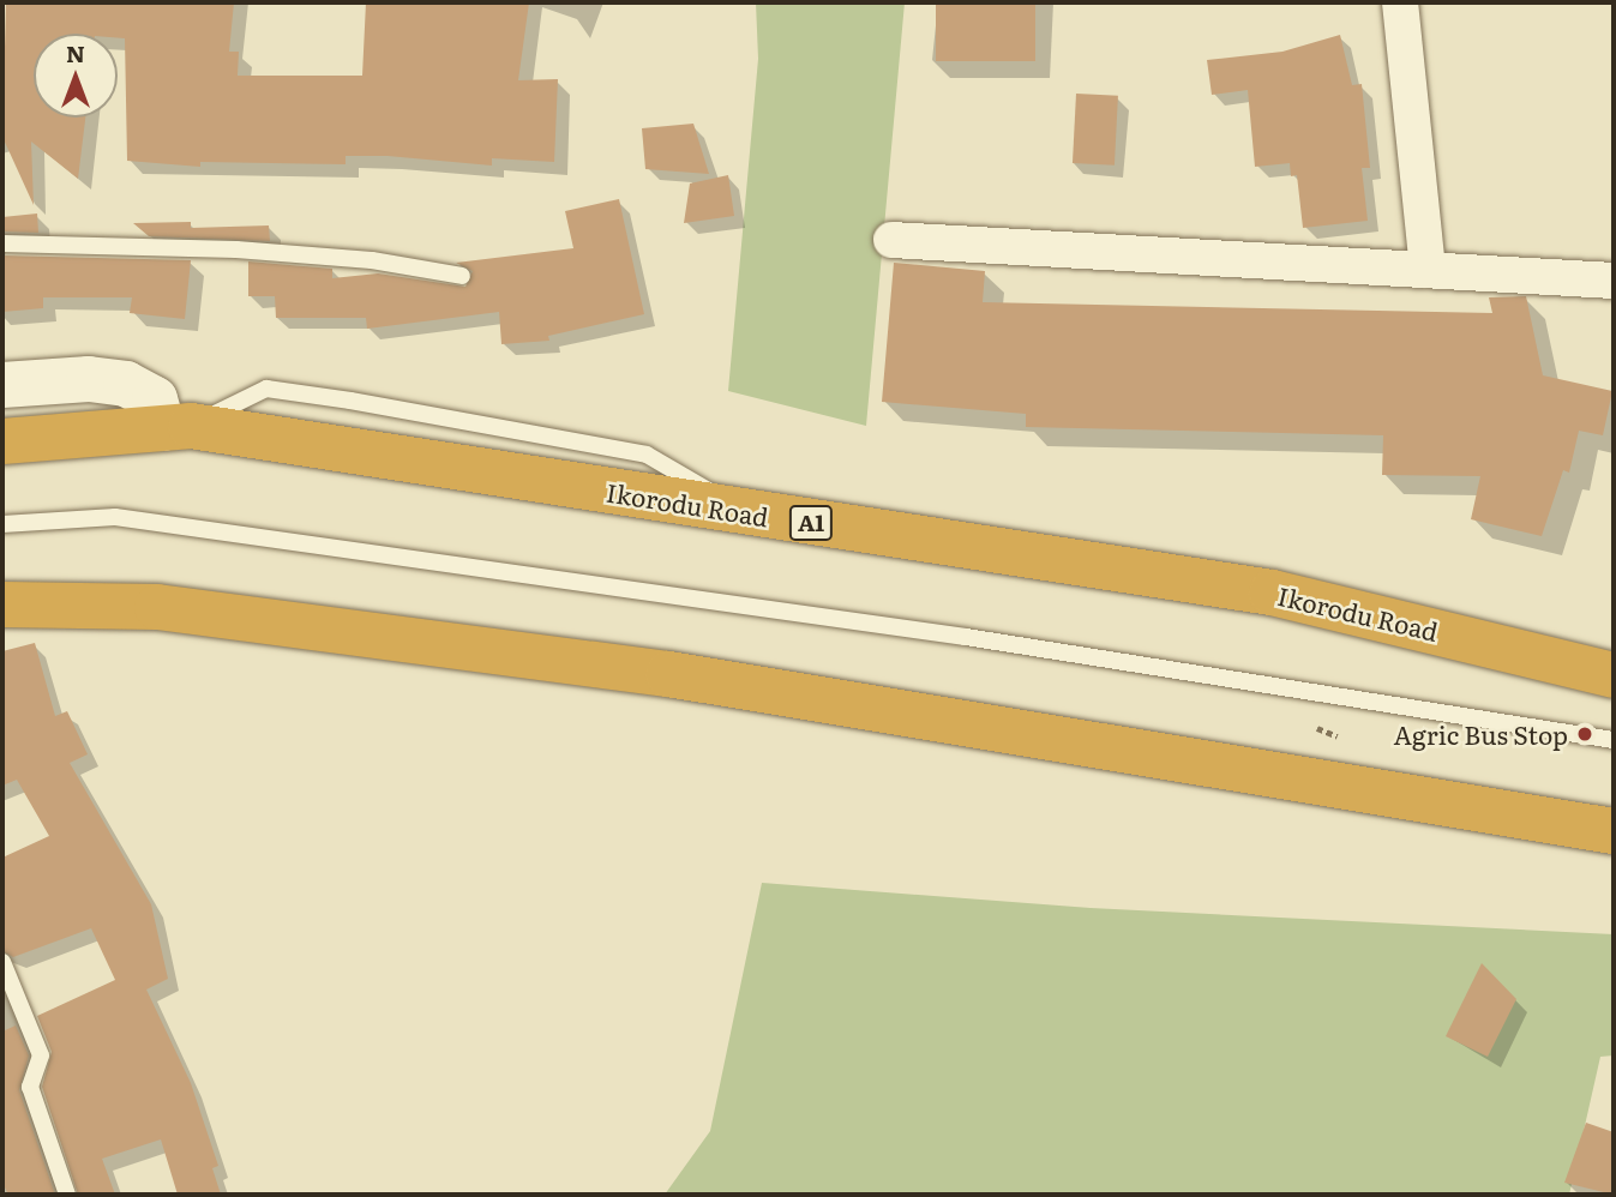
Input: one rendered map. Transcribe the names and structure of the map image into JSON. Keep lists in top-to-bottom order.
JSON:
{
  "streets": {
    "highway": ["Ikorodu Road", "A1"]
  },
  "places": ["Agric Bus Stop"],
  "north": "top"
}
